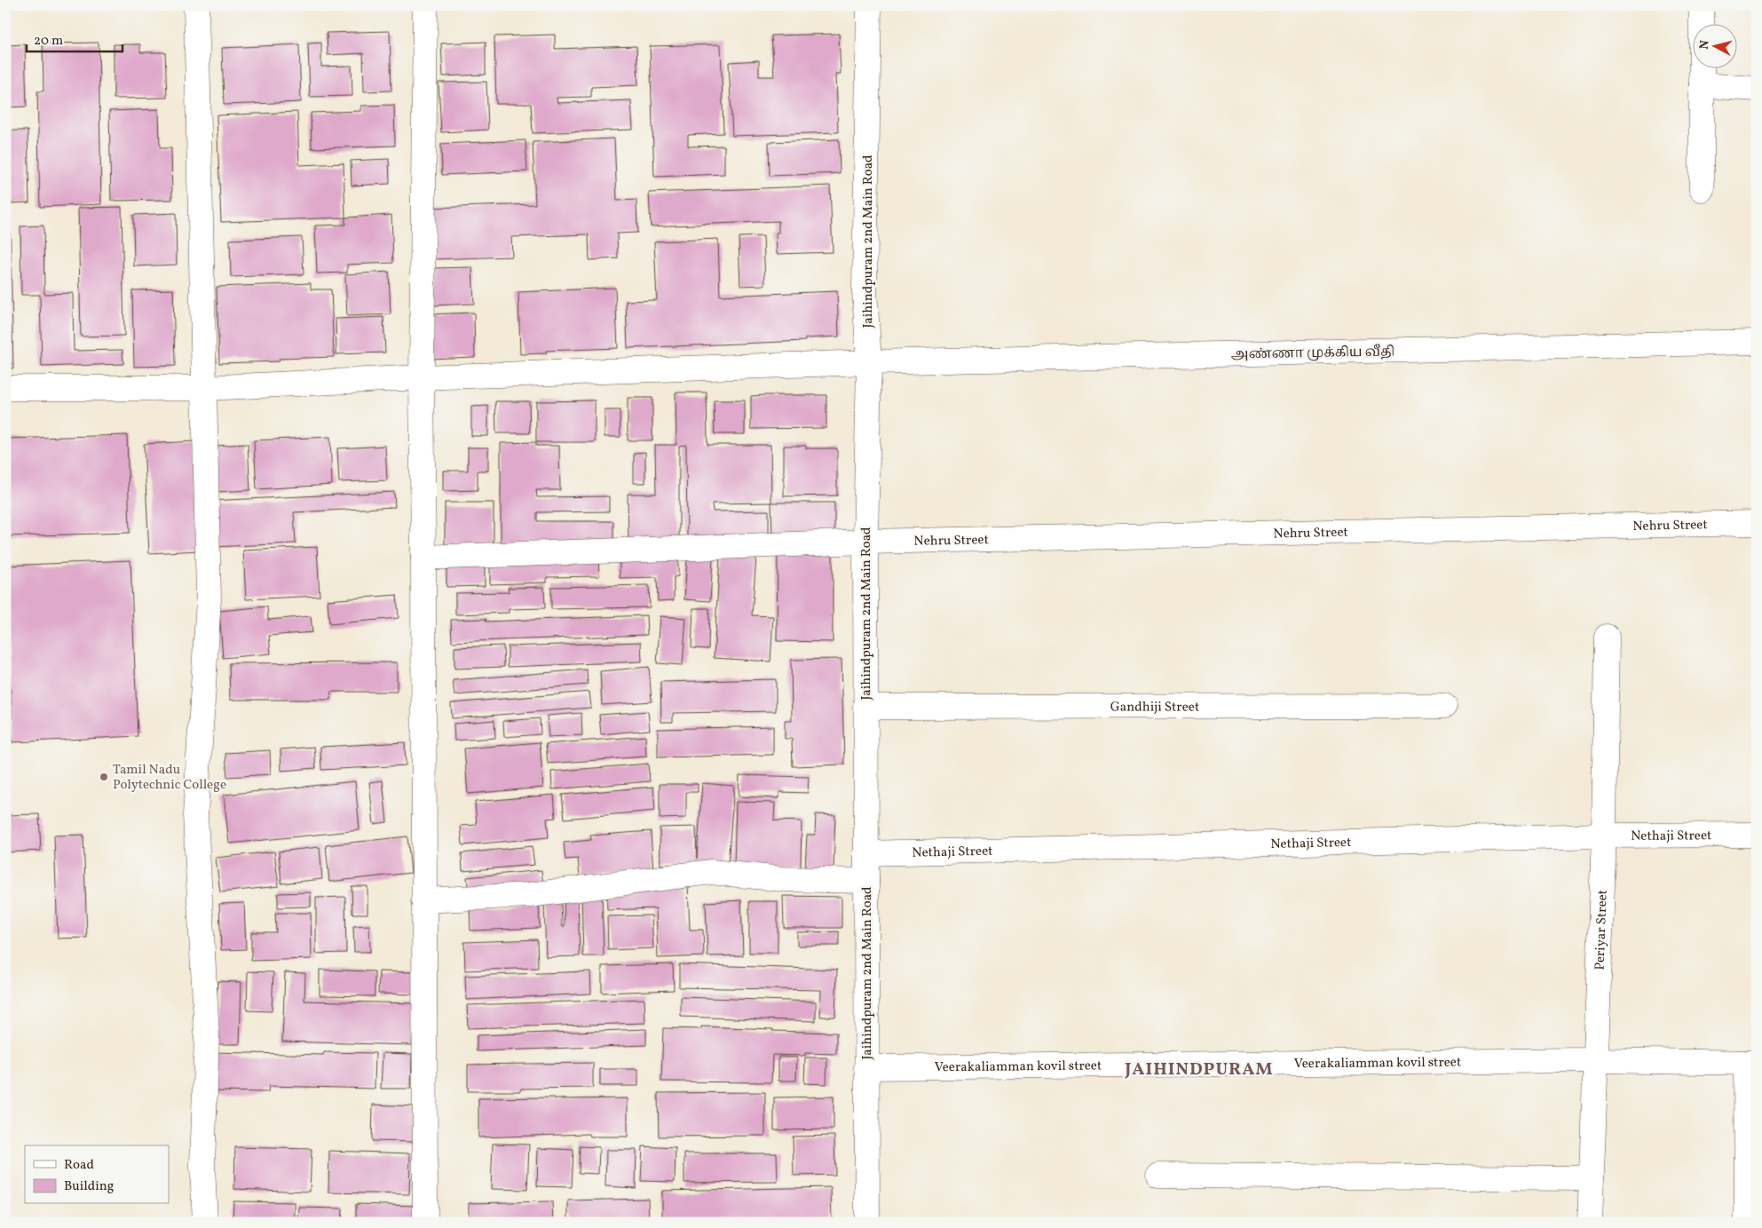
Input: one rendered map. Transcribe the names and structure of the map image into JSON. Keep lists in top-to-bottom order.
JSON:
{
  "streets": {
    "street": [
      "Jaihindpuram 2nd Main Road",
      "அண்ணா முக்கிய வீதி",
      "Nehru Street",
      "Gandhiji Street",
      "Nethaji Street",
      "Periyar Street",
      "Veerakaliamman kovil street"
    ]
  },
  "crossings": [
    ["Jaihindpuram 2nd Main Road", "அண்ணா முக்கிய வீதி"],
    ["Jaihindpuram 2nd Main Road", "Nehru Street"],
    ["Jaihindpuram 2nd Main Road", "Gandhiji Street"],
    ["Jaihindpuram 2nd Main Road", "Nethaji Street"],
    ["Jaihindpuram 2nd Main Road", "Veerakaliamman kovil street"],
    ["Nethaji Street", "Periyar Street"],
    ["Periyar Street", "Veerakaliamman kovil street"]
  ],
  "districts": ["JAIHINDPURAM"],
  "places": ["Tamil Nadu Polytechnic College"],
  "legend": ["Road", "Building"],
  "scale_bar": "20 m",
  "north": "left"
}
